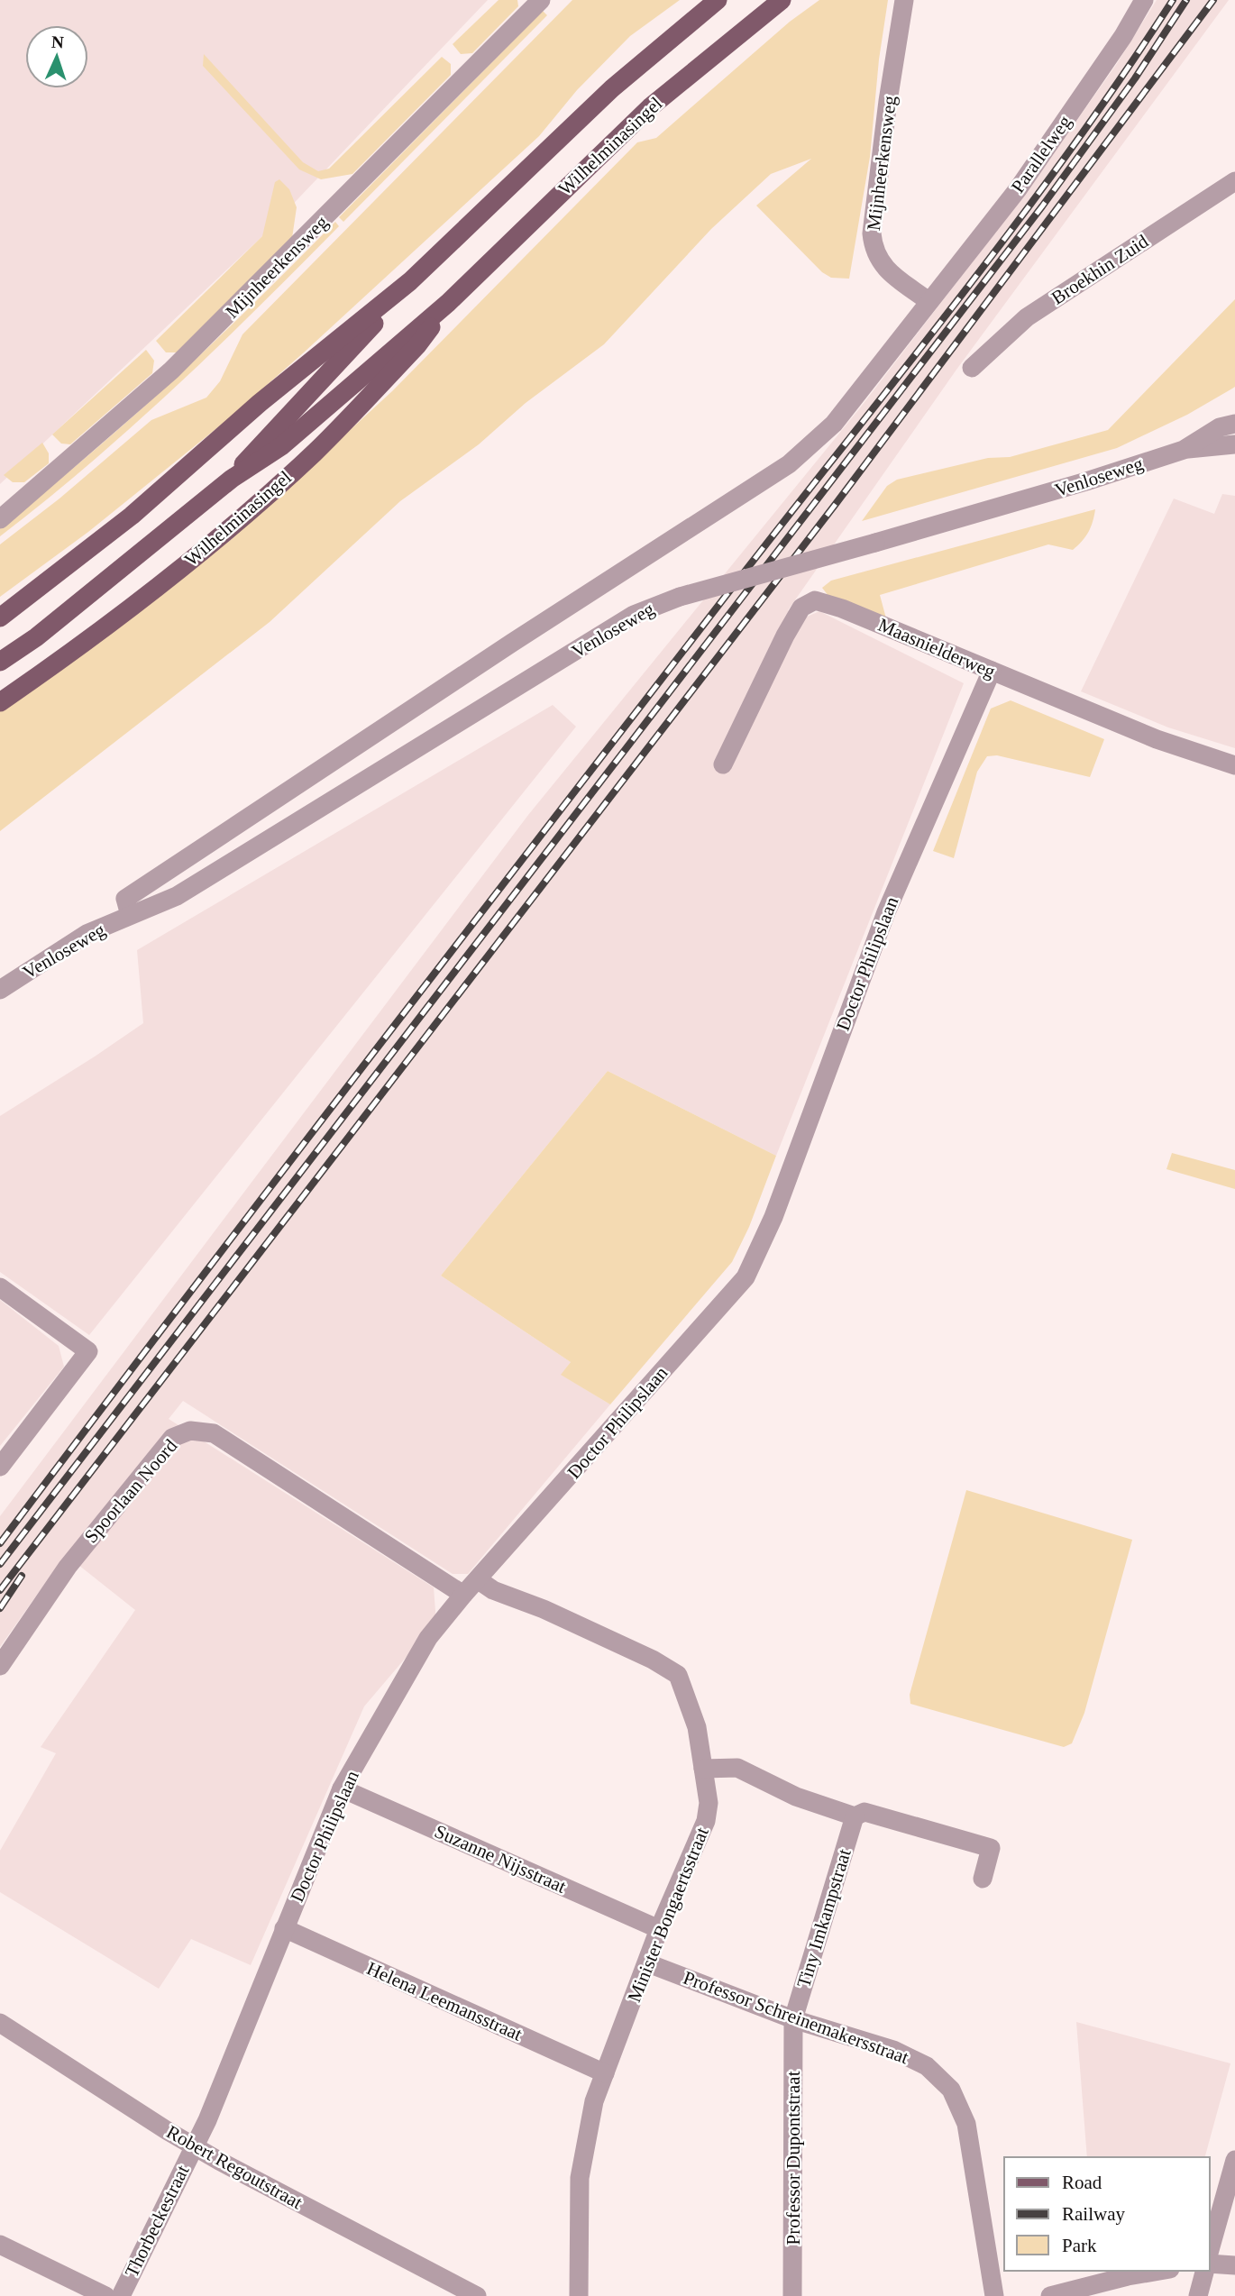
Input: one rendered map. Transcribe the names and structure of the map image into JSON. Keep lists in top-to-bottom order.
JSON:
{
  "streets": {
    "main road": ["Wilhelminasingel"],
    "street": [
      "Parallelweg",
      "Mijnheerkensweg",
      "Broekhin Zuid",
      "Venloseweg",
      "Maasnielderweg",
      "Doctor Philipslaan",
      "Spoorlaan Noord",
      "Suzanne Nijsstraat",
      "Minister Bongaertsstraat",
      "Tiny Imkampstraat",
      "Helena Leemansstraat",
      "Professor Schreinemakersstraat",
      "Professor Dupontstraat",
      "Robert Regoutstraat",
      "Thorbeckestraat"
    ]
  },
  "crossings": [
    ["Parallelweg", "Mijnheerkensweg"],
    ["Maasnielderweg", "Doctor Philipslaan"],
    ["Doctor Philipslaan", "Spoorlaan Noord"],
    ["Doctor Philipslaan", "Suzanne Nijsstraat"],
    ["Doctor Philipslaan", "Minister Bongaertsstraat"],
    ["Doctor Philipslaan", "Helena Leemansstraat"],
    ["Doctor Philipslaan", "Robert Regoutstraat"],
    ["Doctor Philipslaan", "Thorbeckestraat"],
    ["Suzanne Nijsstraat", "Minister Bongaertsstraat"],
    ["Minister Bongaertsstraat", "Helena Leemansstraat"],
    ["Minister Bongaertsstraat", "Professor Schreinemakersstraat"],
    ["Tiny Imkampstraat", "Professor Schreinemakersstraat"],
    ["Tiny Imkampstraat", "Professor Dupontstraat"],
    ["Professor Schreinemakersstraat", "Professor Dupontstraat"],
    ["Robert Regoutstraat", "Thorbeckestraat"]
  ],
  "legend": ["Road", "Railway", "Park"],
  "north": "top"
}
